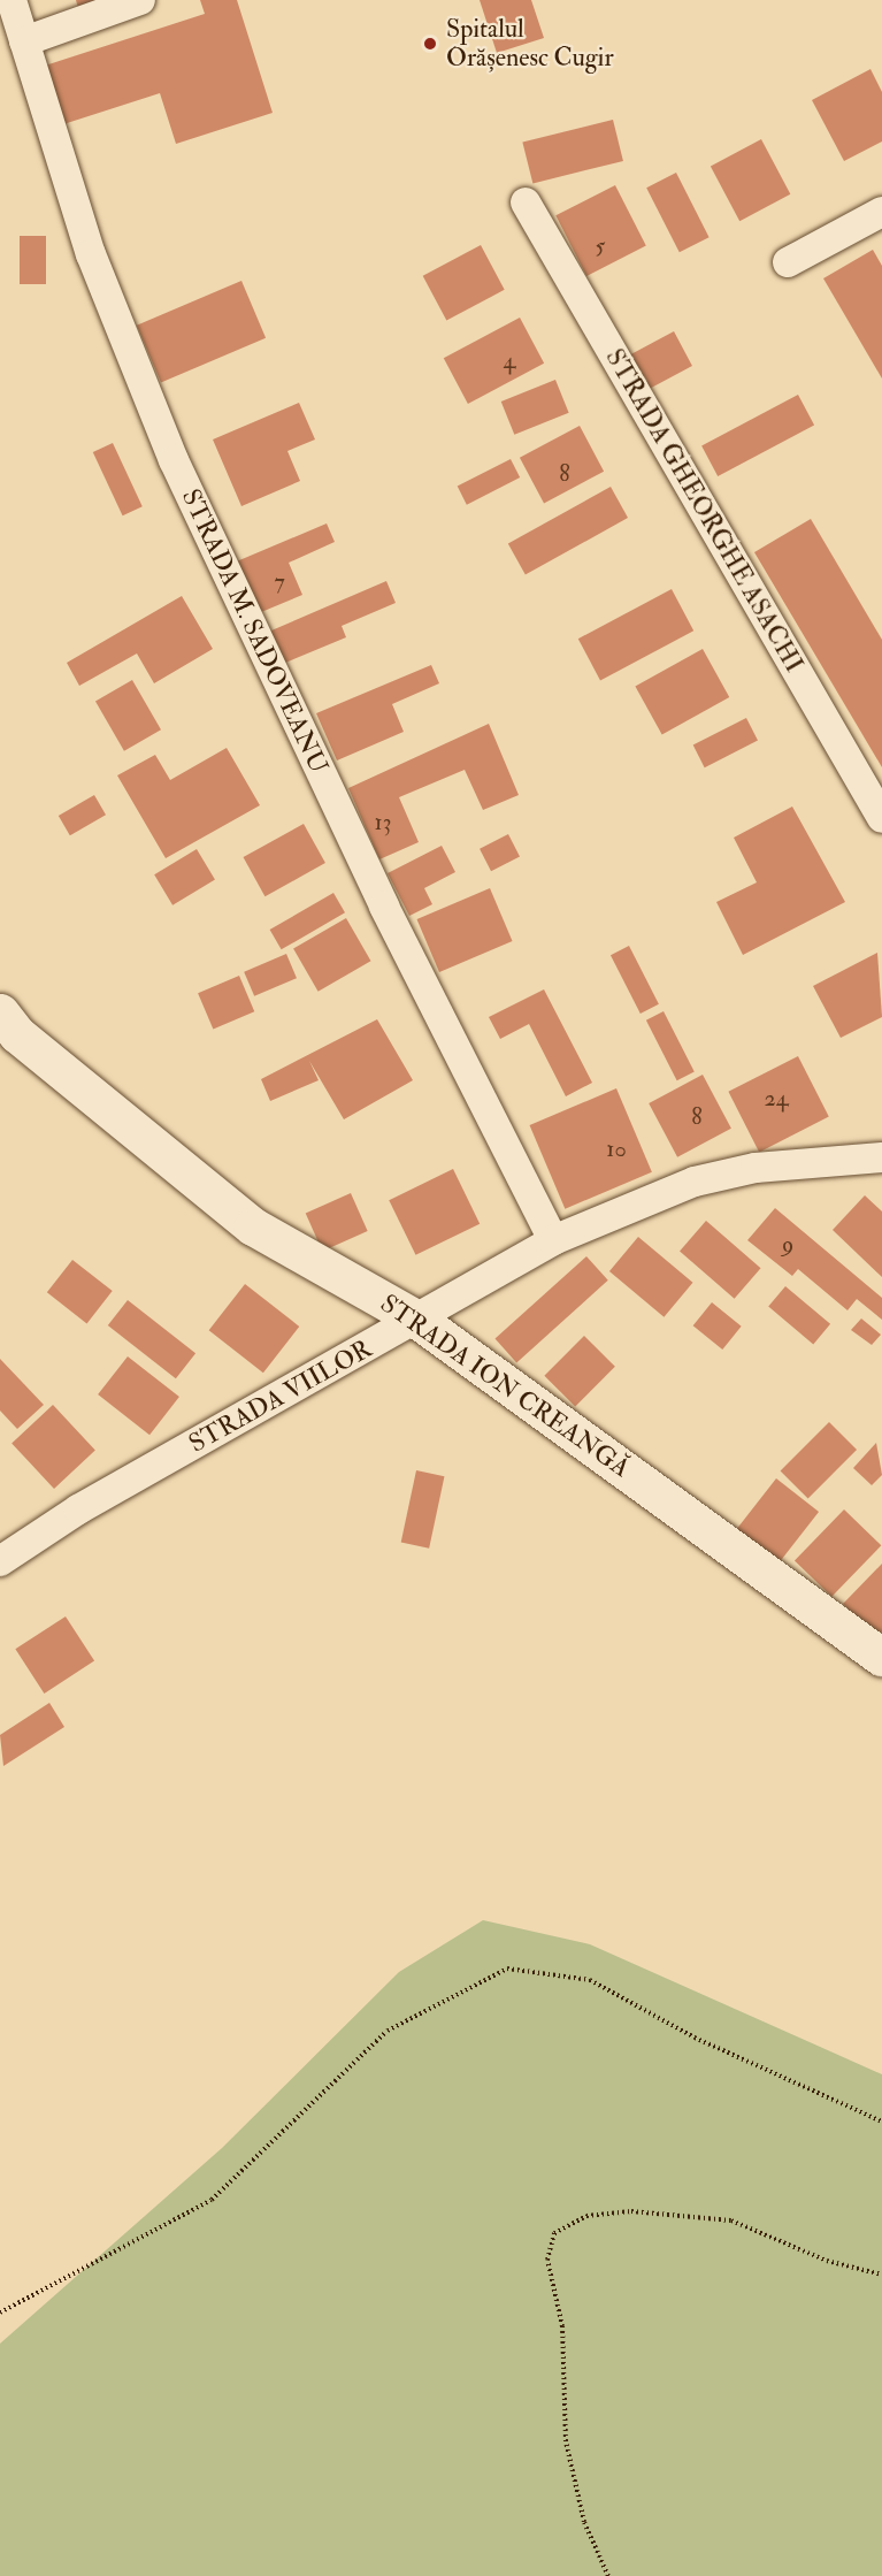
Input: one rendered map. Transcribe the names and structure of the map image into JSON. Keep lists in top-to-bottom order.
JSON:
{
  "streets": {
    "street": [
      "STRADA GHEORGHE ASACHI",
      "STRADA M. SADOVEANU",
      "STRADA ION CREANGĂ",
      "STRADA VIILOR"
    ]
  },
  "crossings": [
    ["STRADA M. SADOVEANU", "STRADA VIILOR"],
    ["STRADA ION CREANGĂ", "STRADA VIILOR"]
  ],
  "places": ["Spitalul Orășenesc Cugir"],
  "house_numbers": [
    "5",
    "4",
    "8",
    "7",
    "13",
    "24",
    "8",
    "10",
    "9"
  ]
}
